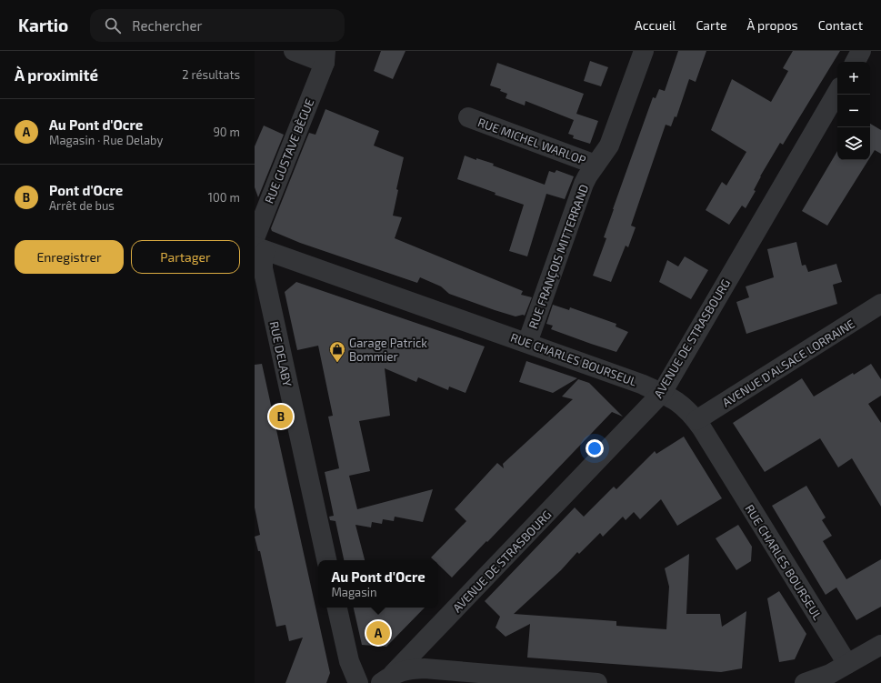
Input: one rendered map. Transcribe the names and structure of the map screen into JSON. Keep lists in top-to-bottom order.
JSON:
{
  "streets": {
    "street": [
      "RUE MICHEL WARLOP",
      "RUE GUSTAVE BÈGUE",
      "RUE FRANÇOIS MITTERRAND",
      "AVENUE DE STRASBOURG",
      "RUE DELABY",
      "RUE CHARLES BOURSEUL",
      "AVENUE D'ALSACE LORRAINE"
    ]
  },
  "crossings": [
    ["RUE MICHEL WARLOP", "RUE FRANÇOIS MITTERRAND"],
    ["RUE GUSTAVE BÈGUE", "RUE DELABY"],
    ["RUE GUSTAVE BÈGUE", "RUE CHARLES BOURSEUL"],
    ["RUE FRANÇOIS MITTERRAND", "RUE CHARLES BOURSEUL"],
    ["AVENUE DE STRASBOURG", "RUE CHARLES BOURSEUL"],
    ["RUE DELABY", "RUE CHARLES BOURSEUL"],
    ["RUE CHARLES BOURSEUL", "AVENUE D'ALSACE LORRAINE"]
  ],
  "places": {
    "shop": ["Garage Patrick Bommier"]
  },
  "page": {
    "header": "Kartio",
    "search": "Rechercher",
    "nav": [
      "Accueil",
      "Carte",
      "À propos",
      "Contact"
    ],
    "heading": ["À proximité", "2 résultats"],
    "map_buttons": ["+", "−"],
    "list": [
      {
        "mark": "A",
        "name": "Au Pont d'Ocre",
        "note": "Magasin · Rue Delaby",
        "value": "90 m"
      },
      {
        "mark": "B",
        "name": "Pont d'Ocre",
        "note": "Arrêt de bus",
        "value": "100 m"
      }
    ],
    "buttons": ["Enregistrer", "Partager"],
    "pins": ["B", "A"],
    "popup": ["Au Pont d'Ocre", "Magasin"]
  }
}
